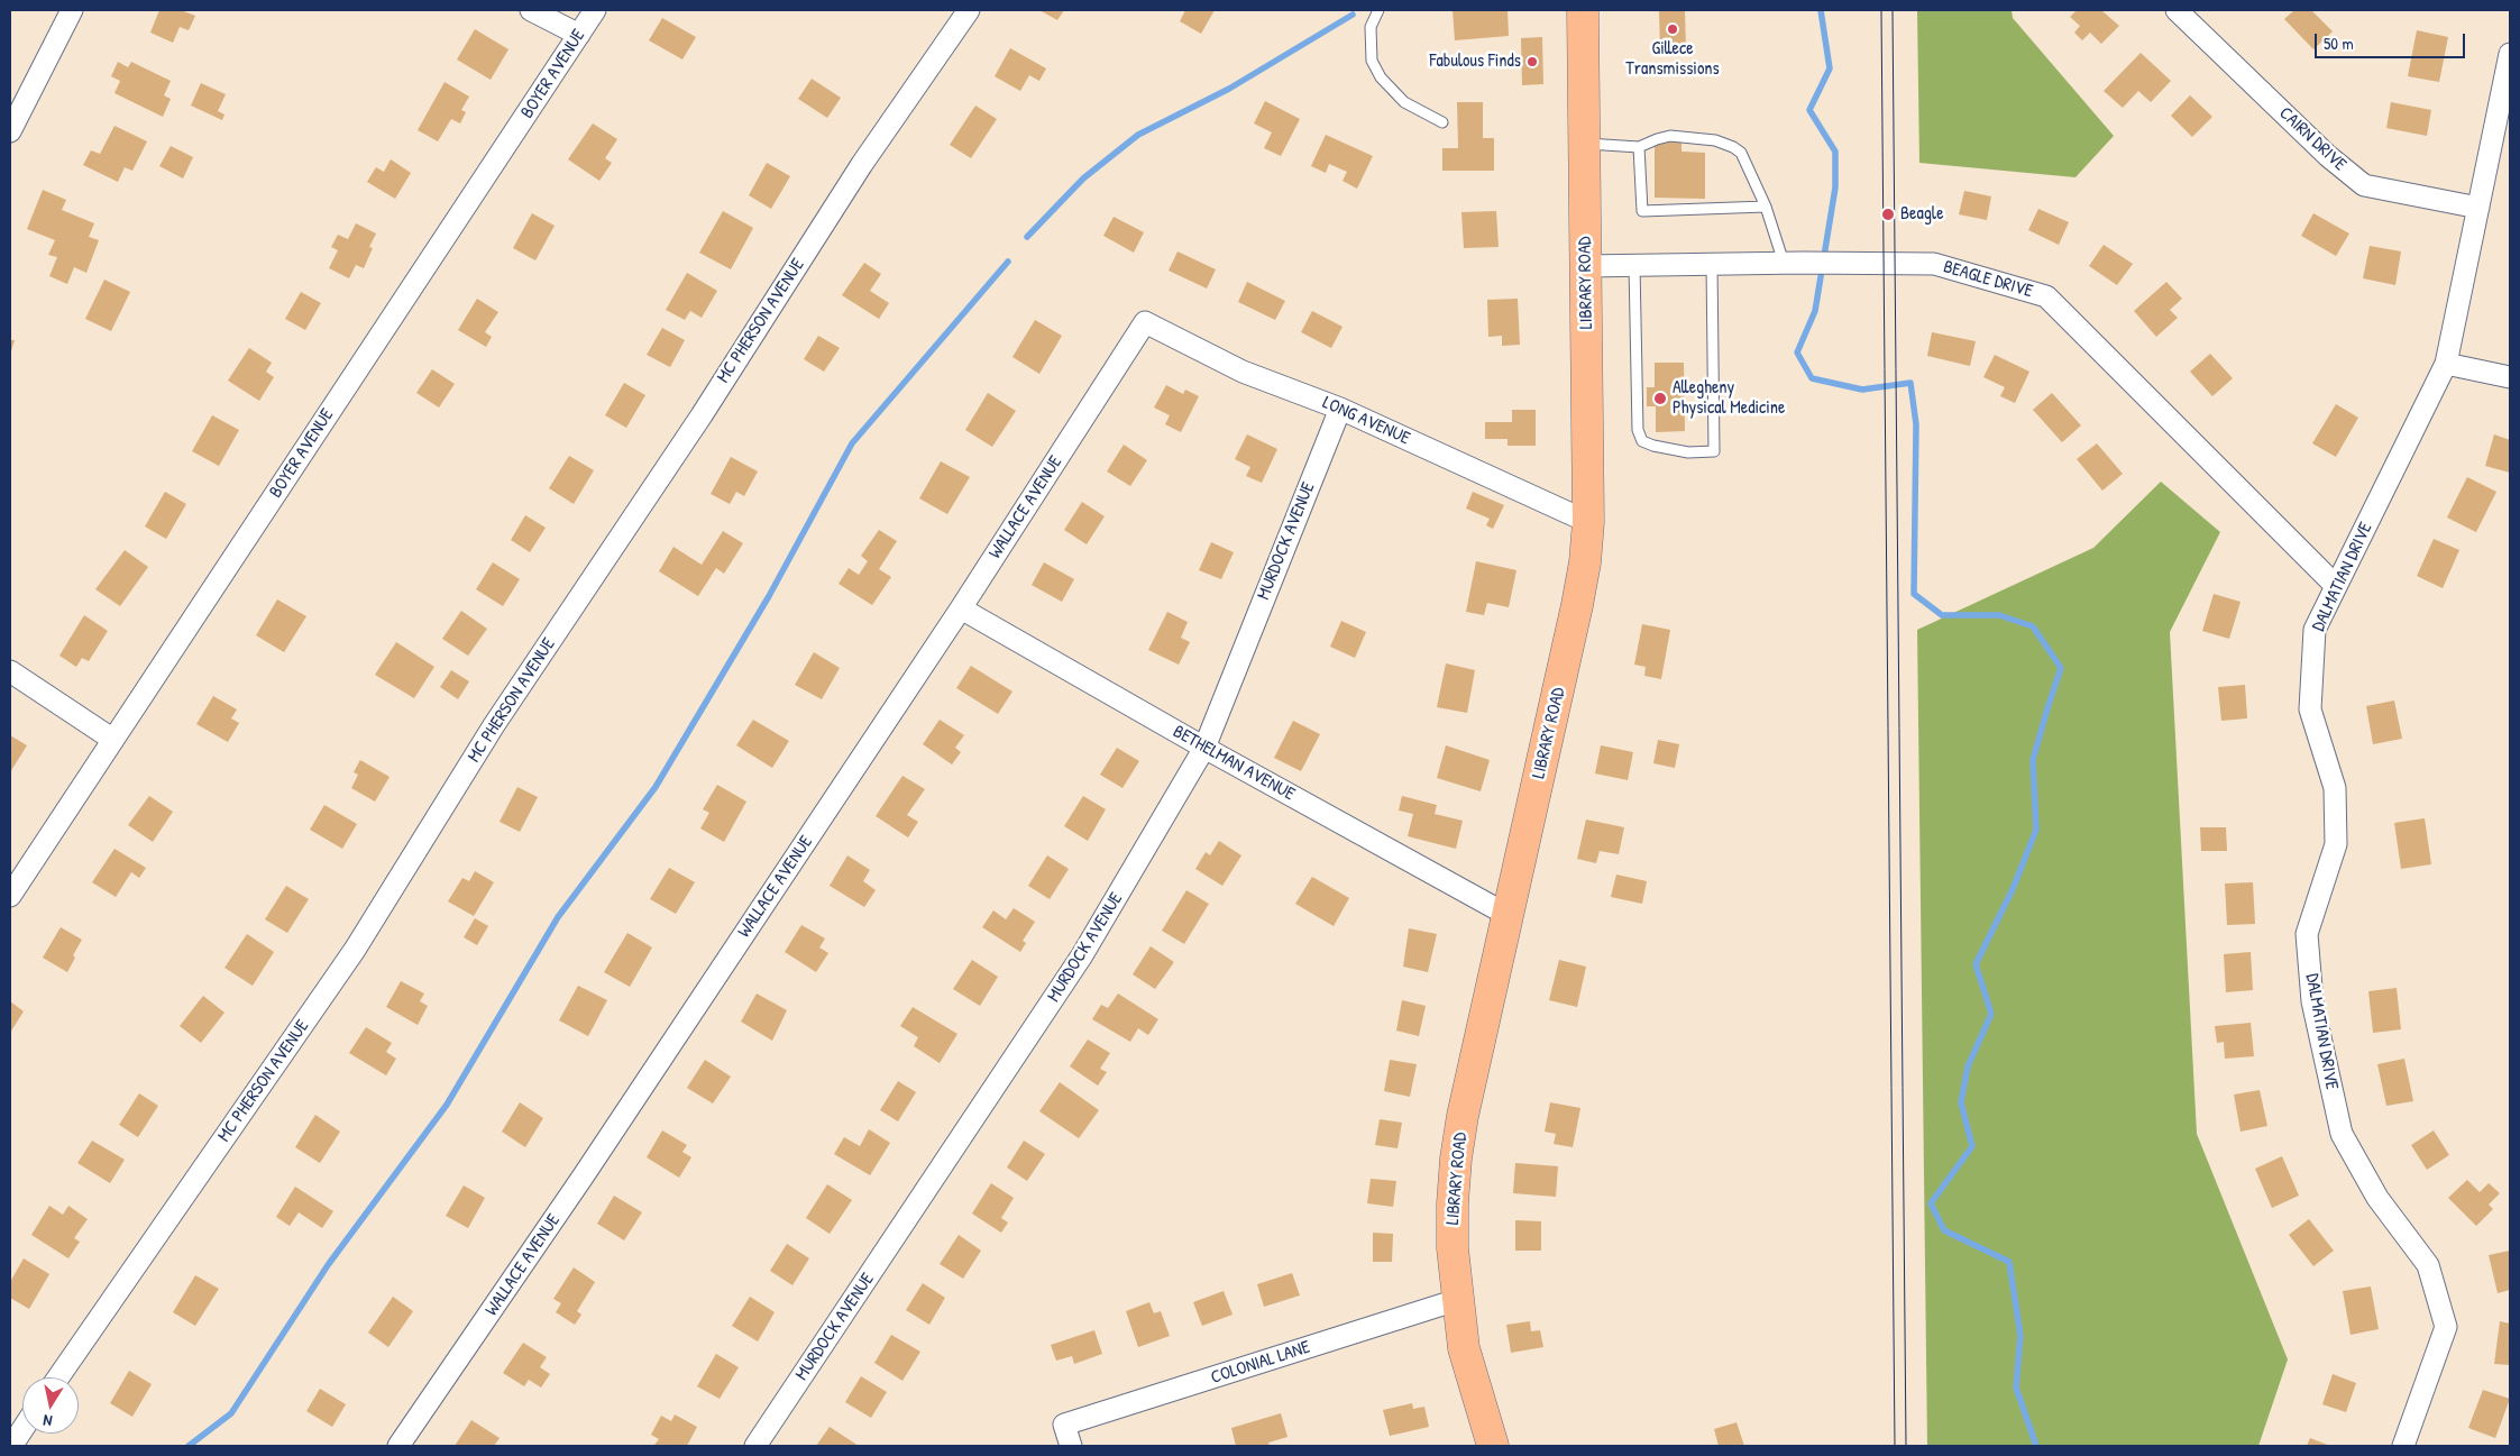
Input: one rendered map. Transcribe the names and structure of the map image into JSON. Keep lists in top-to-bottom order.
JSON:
{
  "streets": {
    "main road": ["LIBRARY ROAD"],
    "street": [
      "BOYER AVENUE",
      "CAIRN DRIVE",
      "BEAGLE DRIVE",
      "MC PHERSON AVENUE",
      "LONG AVENUE",
      "WALLACE AVENUE",
      "MURDOCK AVENUE",
      "DALMATIAN DRIVE",
      "BETHELMAN AVENUE",
      "COLONIAL LANE"
    ]
  },
  "crossings": [
    ["CAIRN DRIVE", "DALMATIAN DRIVE"],
    ["BEAGLE DRIVE", "LIBRARY ROAD"],
    ["BEAGLE DRIVE", "DALMATIAN DRIVE"],
    ["LIBRARY ROAD", "LONG AVENUE"],
    ["LIBRARY ROAD", "BETHELMAN AVENUE"],
    ["LIBRARY ROAD", "COLONIAL LANE"],
    ["LONG AVENUE", "WALLACE AVENUE"],
    ["LONG AVENUE", "MURDOCK AVENUE"],
    ["WALLACE AVENUE", "BETHELMAN AVENUE"],
    ["MURDOCK AVENUE", "BETHELMAN AVENUE"]
  ],
  "places": [
    "Gillece Transmissions",
    "Fabulous Finds",
    "Beagle",
    "Allegheny Physical Medicine"
  ],
  "scale_bar": "50 m",
  "north": "bottom"
}
